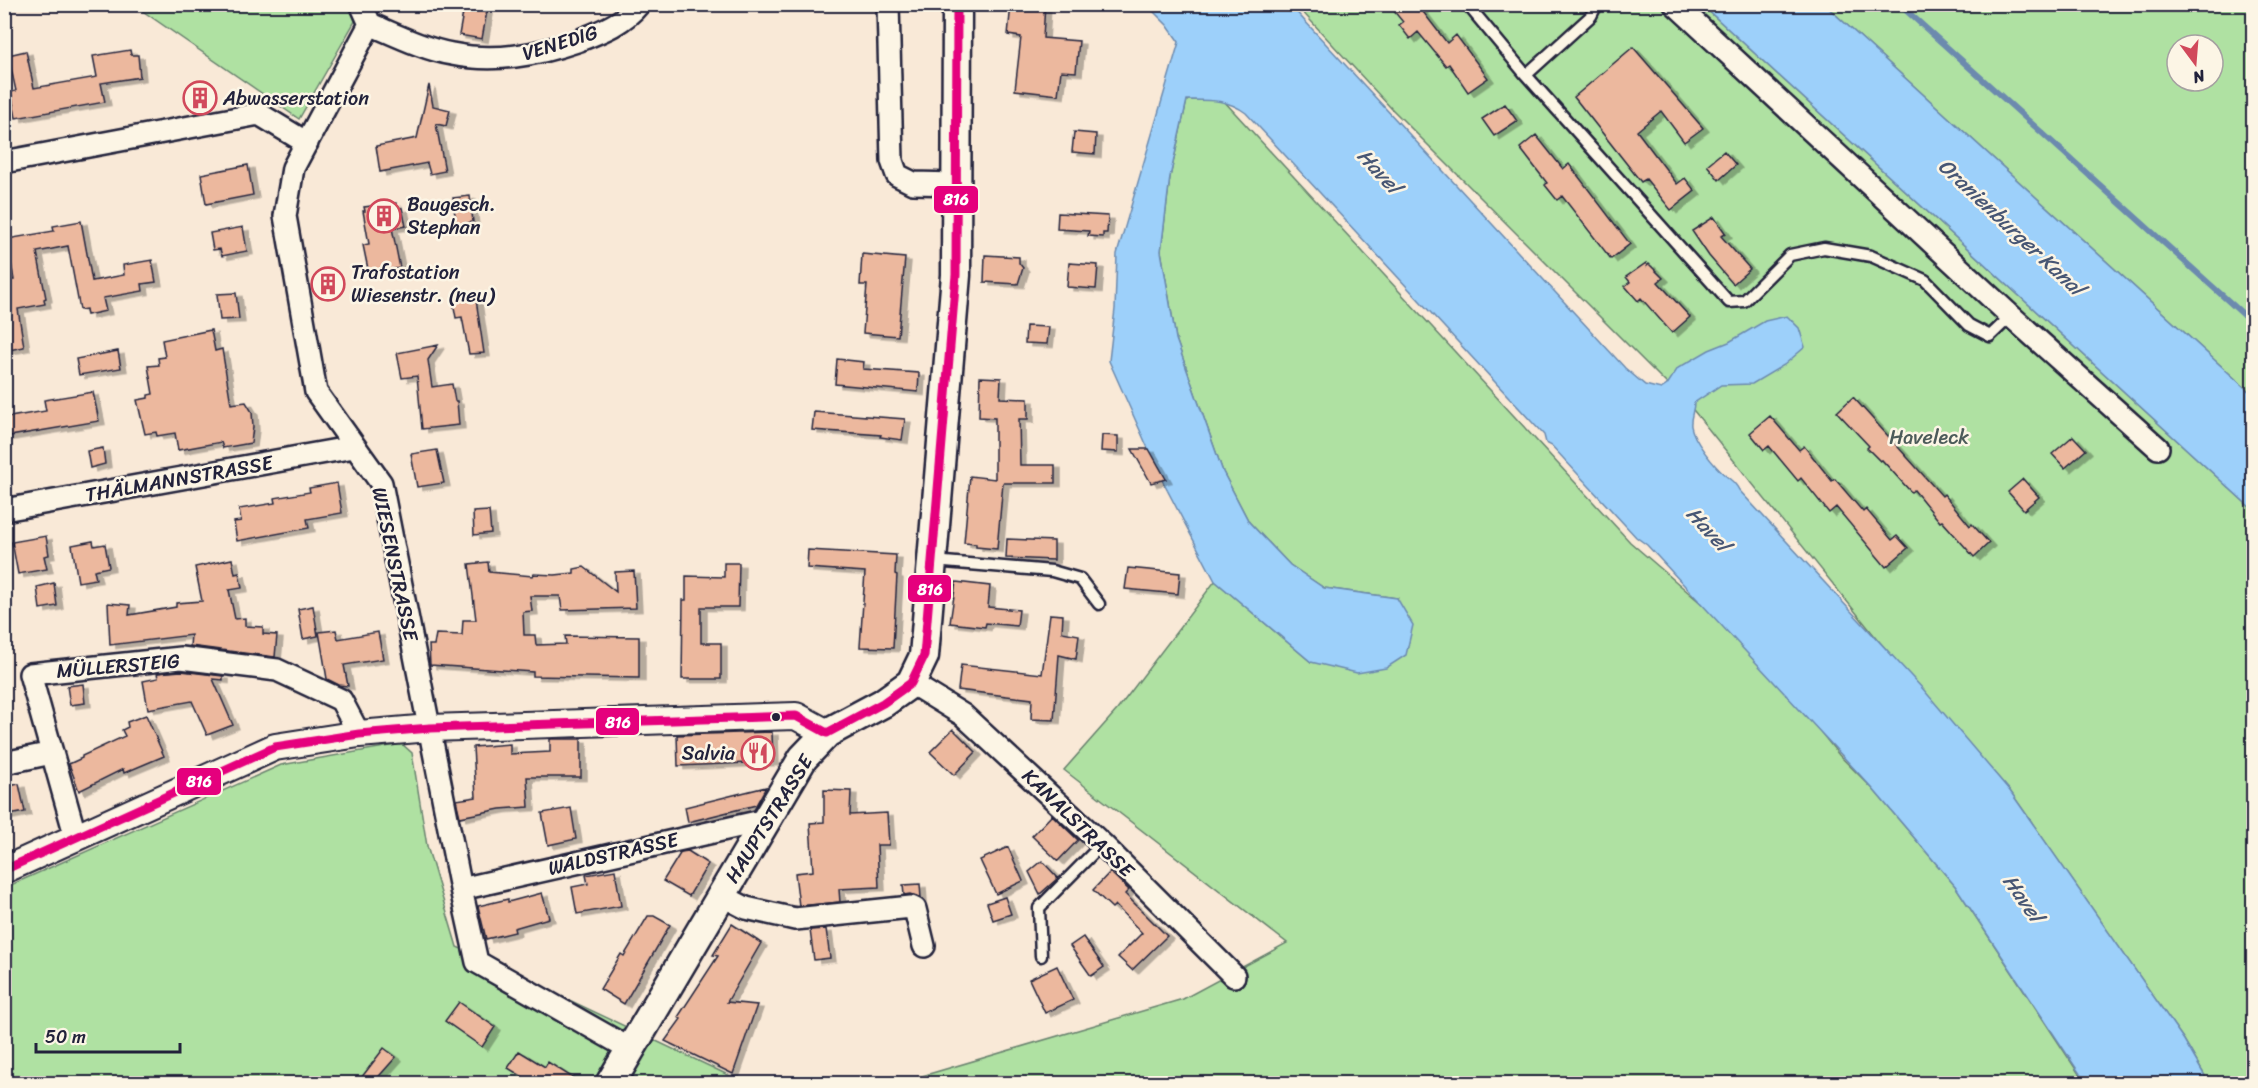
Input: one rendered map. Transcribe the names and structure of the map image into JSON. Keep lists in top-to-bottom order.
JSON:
{
  "streets": {
    "main road": ["HAUPTSTRASSE"],
    "street": [
      "VENEDIG",
      "THÄLMANNSTRASSE",
      "WIESENSTRASSE",
      "MÜLLERSTEIG",
      "KANALSTRASSE",
      "WALDSTRASSE"
    ]
  },
  "crossings": [
    ["VENEDIG", "WIESENSTRASSE"],
    ["THÄLMANNSTRASSE", "WIESENSTRASSE"],
    ["HAUPTSTRASSE", "KANALSTRASSE"],
    ["HAUPTSTRASSE", "WALDSTRASSE"]
  ],
  "water": ["Havel", "Oranienburger Kanal"],
  "parks": ["Haveleck"],
  "places": {
    "building": ["Abwasserstation", "Baugesch. Stephan", "Trafostation Wiesenstr. (neu)"],
    "restaurant": ["Salvia"]
  },
  "lines": ["transit line 816"],
  "scale_bar": "50 m",
  "north": "bottom"
}
